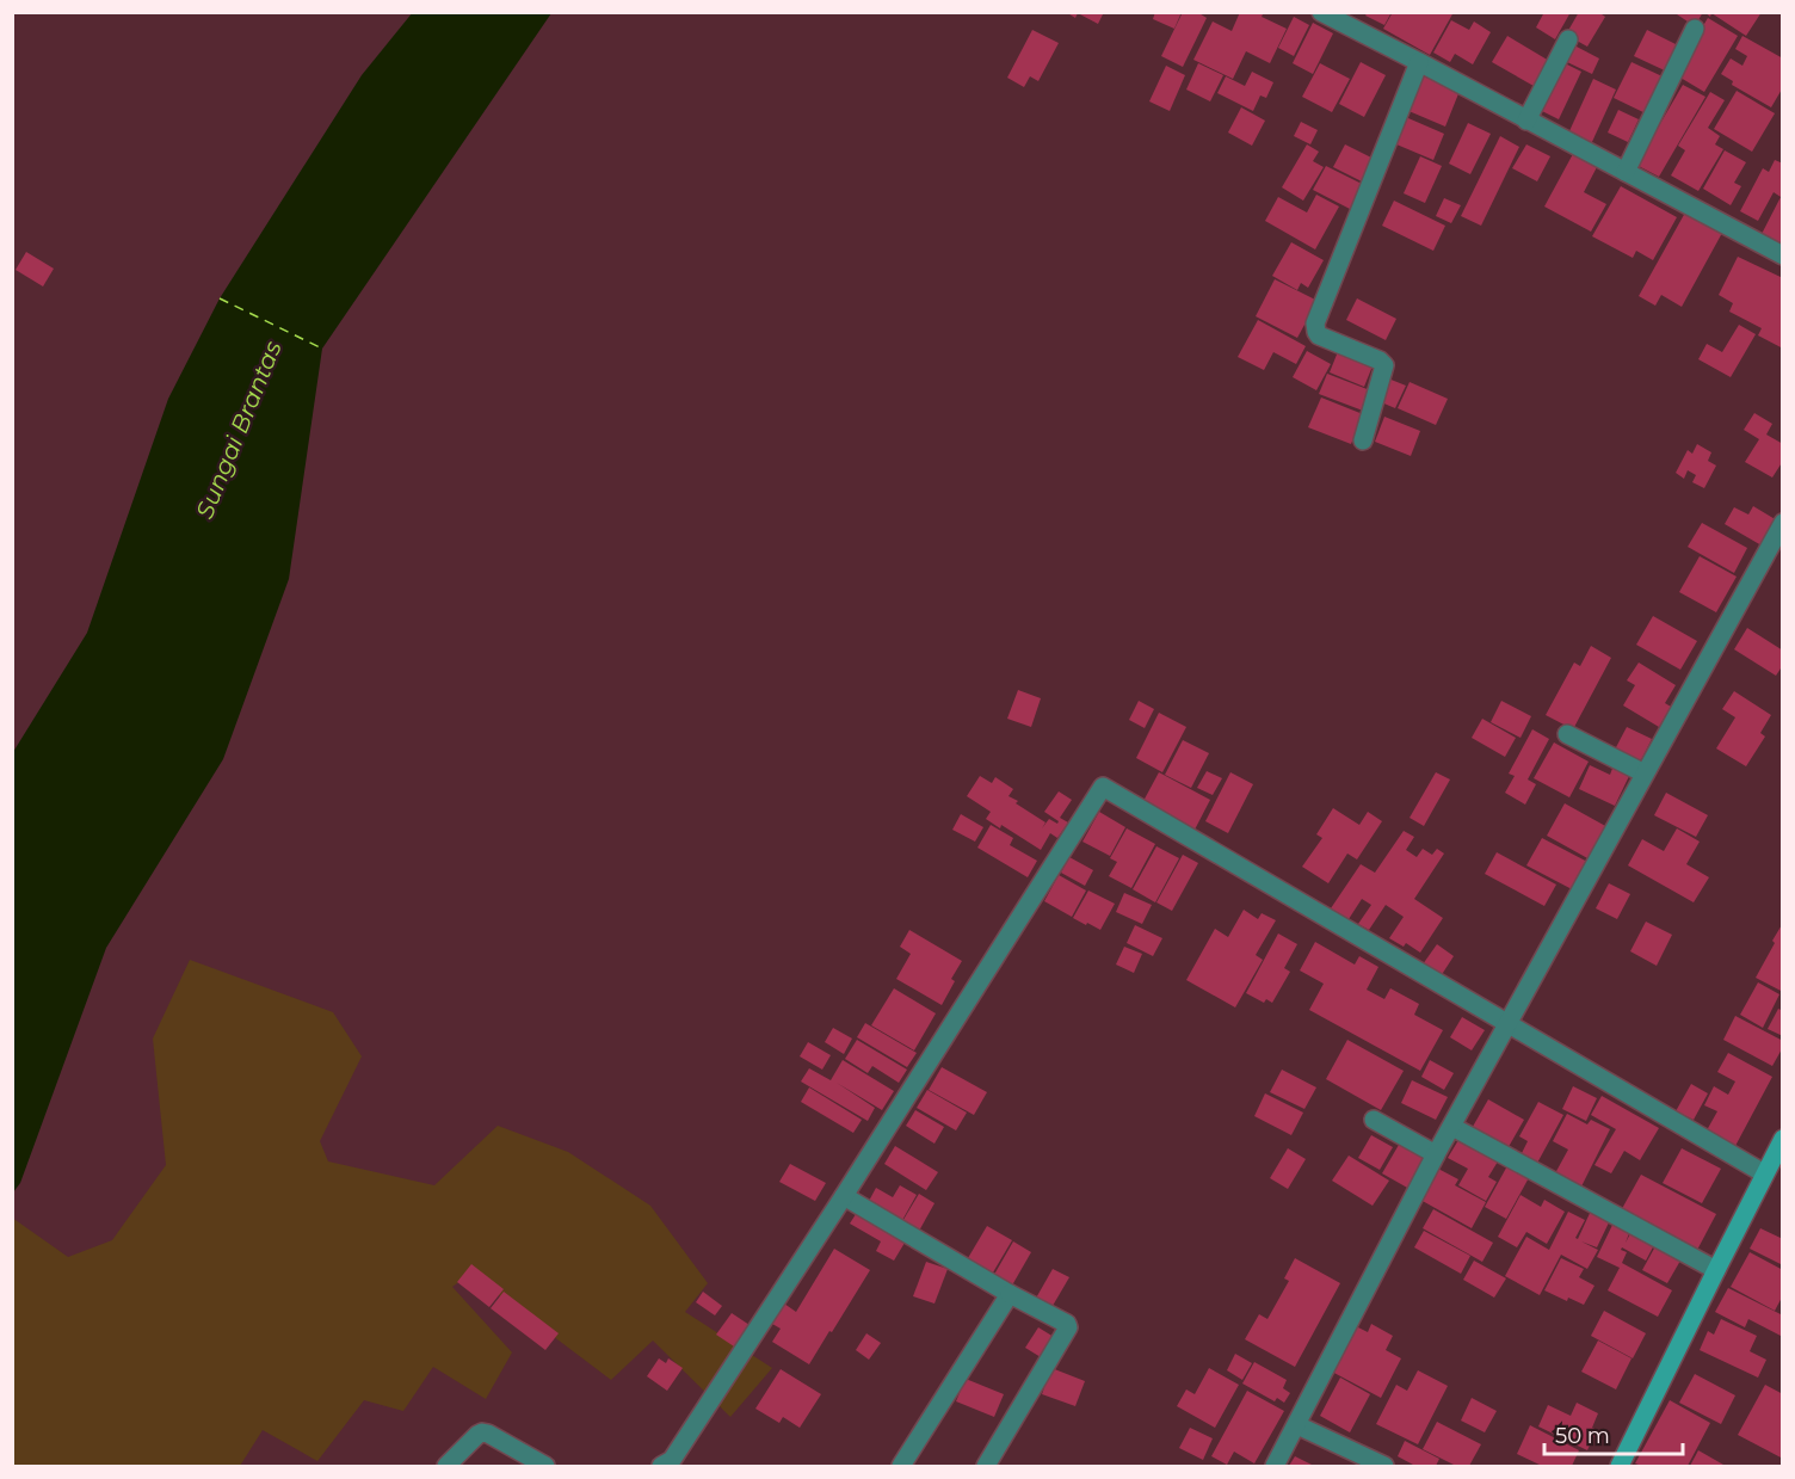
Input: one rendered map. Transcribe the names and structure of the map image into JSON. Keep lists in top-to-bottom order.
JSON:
{
  "water": ["Sungai Brantas"],
  "scale_bar": "50 m"
}
